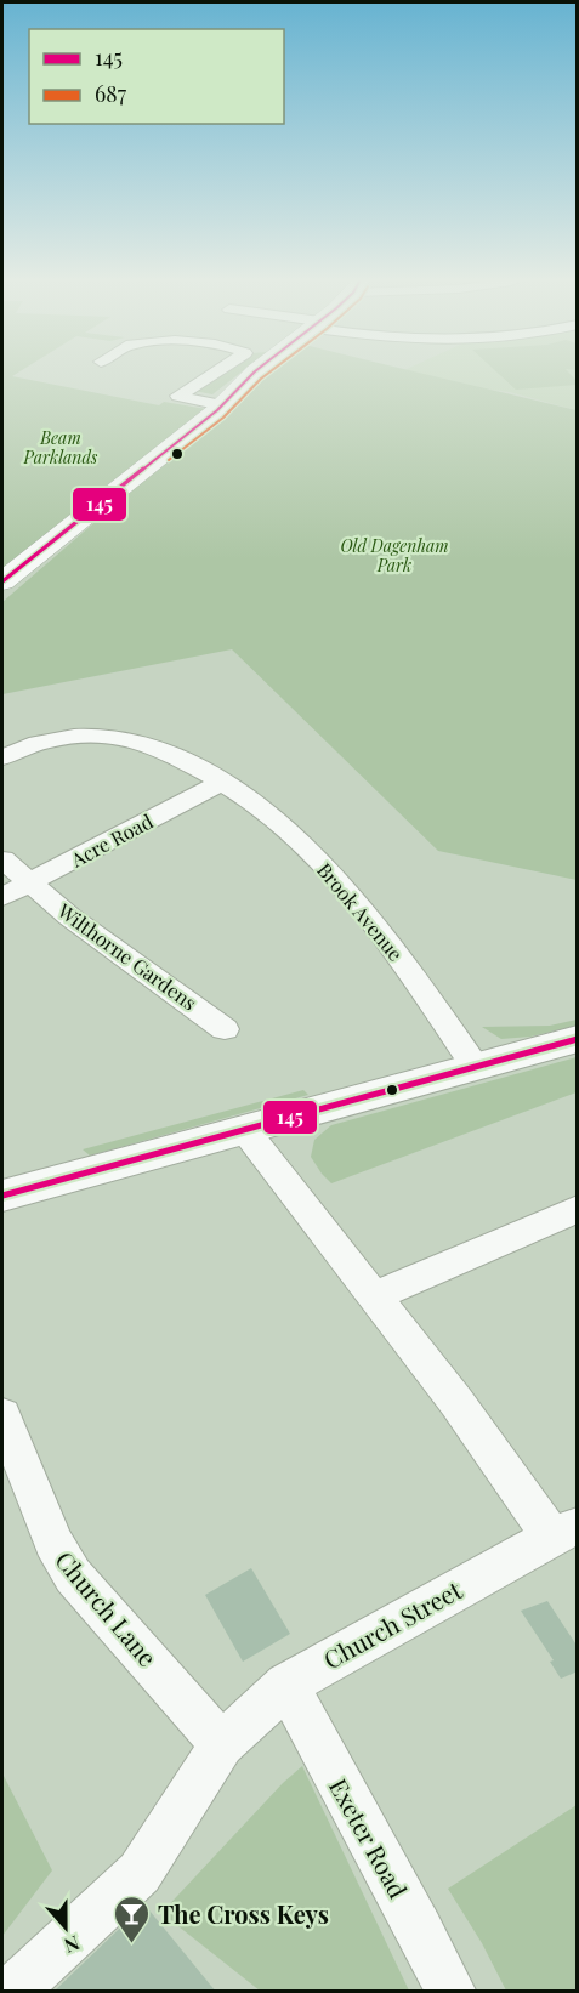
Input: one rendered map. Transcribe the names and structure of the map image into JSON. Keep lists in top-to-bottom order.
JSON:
{
  "streets": {
    "street": [
      "Acre Road",
      "Brook Avenue",
      "Wilthorne Gardens",
      "Church Lane",
      "Church Street",
      "Exeter Road"
    ]
  },
  "crossings": [
    ["Acre Road", "Brook Avenue"],
    ["Acre Road", "Wilthorne Gardens"],
    ["Church Lane", "Church Street"],
    ["Church Street", "Exeter Road"]
  ],
  "parks": ["Beam Parklands", "Old Dagenham Park"],
  "places": {
    "bar": ["The Cross Keys"]
  },
  "lines": ["transit line 145", "transit line 687"],
  "legend": ["145", "687"],
  "north": "bottom"
}
